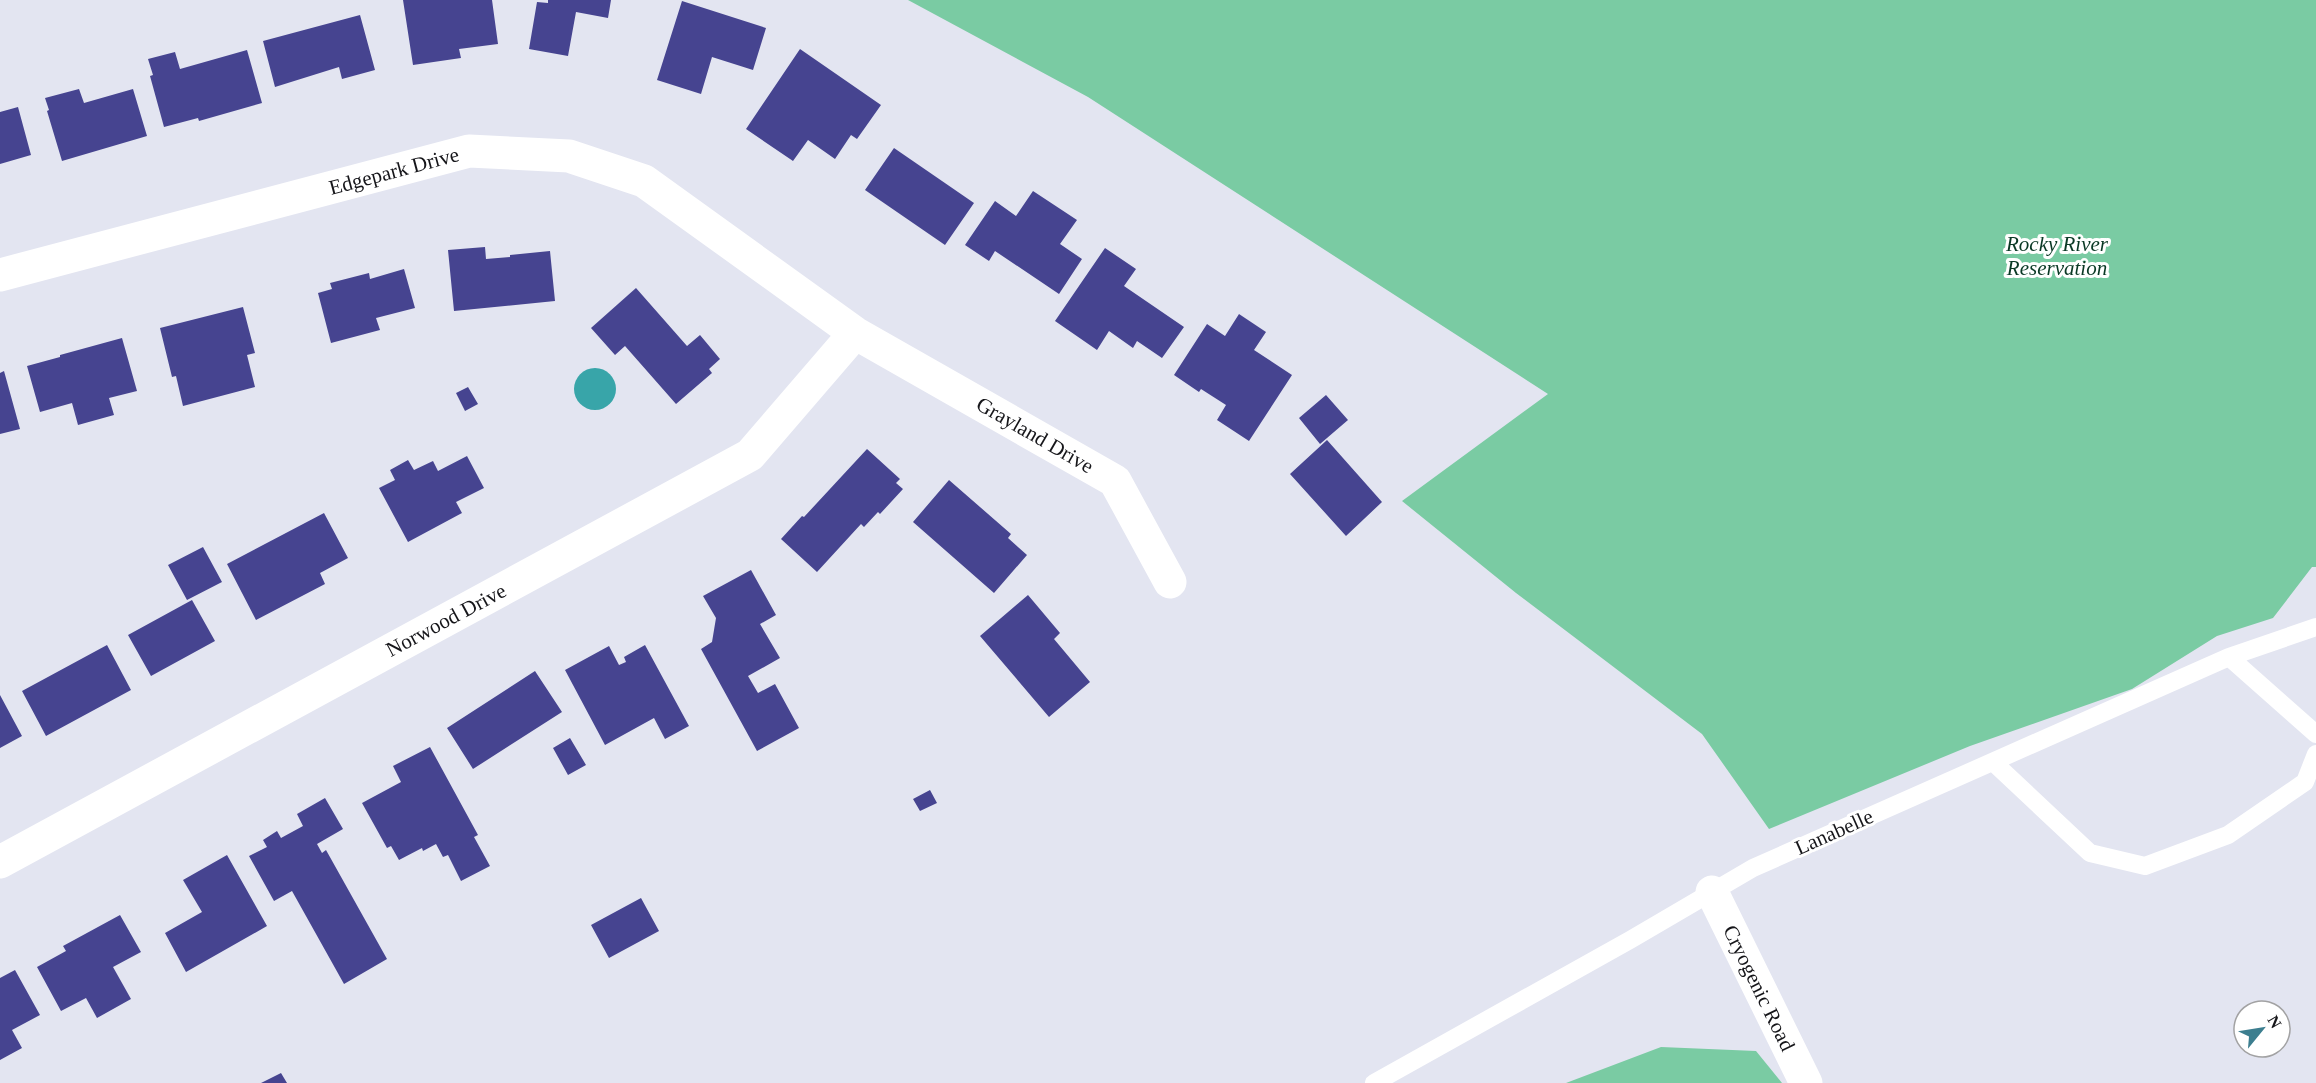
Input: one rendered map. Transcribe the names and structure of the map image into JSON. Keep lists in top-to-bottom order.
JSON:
{
  "streets": {
    "street": [
      "Edgepark Drive",
      "Grayland Drive",
      "Norwood Drive",
      "Cryogenic Road"
    ],
    "lane": ["Lanabelle"]
  },
  "crossings": [
    ["Edgepark Drive", "Grayland Drive"],
    ["Edgepark Drive", "Norwood Drive"],
    ["Grayland Drive", "Norwood Drive"],
    ["Lanabelle", "Cryogenic Road"]
  ],
  "parks": ["Rocky River Reservation"],
  "north": "top right"
}
